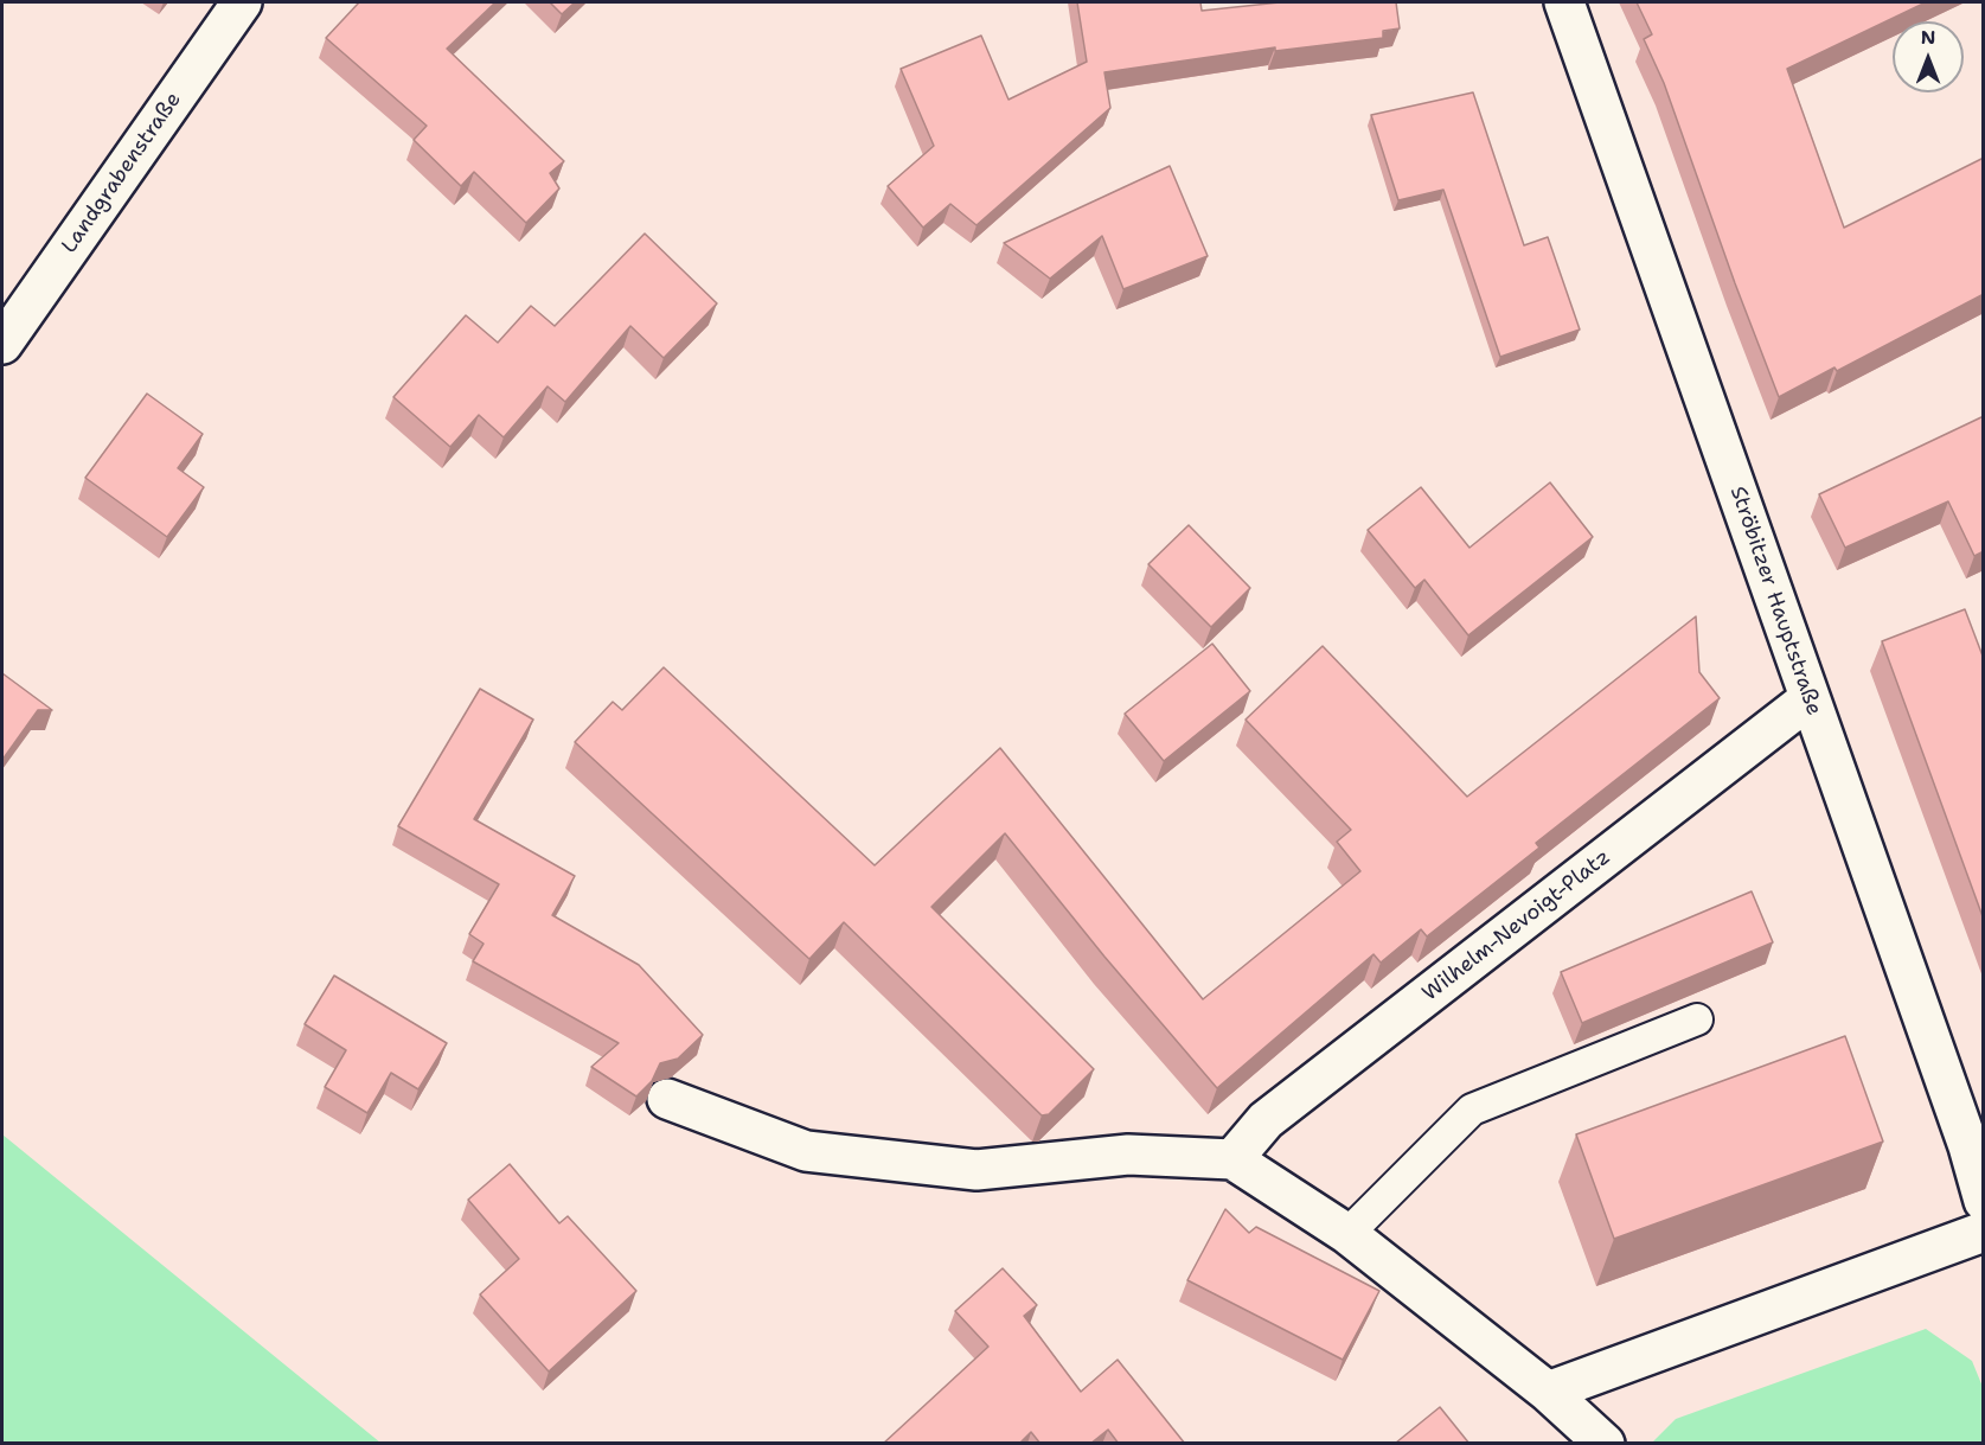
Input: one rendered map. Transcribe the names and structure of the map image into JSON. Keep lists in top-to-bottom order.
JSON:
{
  "streets": {
    "street": ["Landgrabenstraße", "Ströbitzer Hauptstraße", "Wilhelm-Nevoigt-Platz"]
  },
  "crossings": [
    ["Ströbitzer Hauptstraße", "Wilhelm-Nevoigt-Platz"]
  ],
  "north": "top"
}
